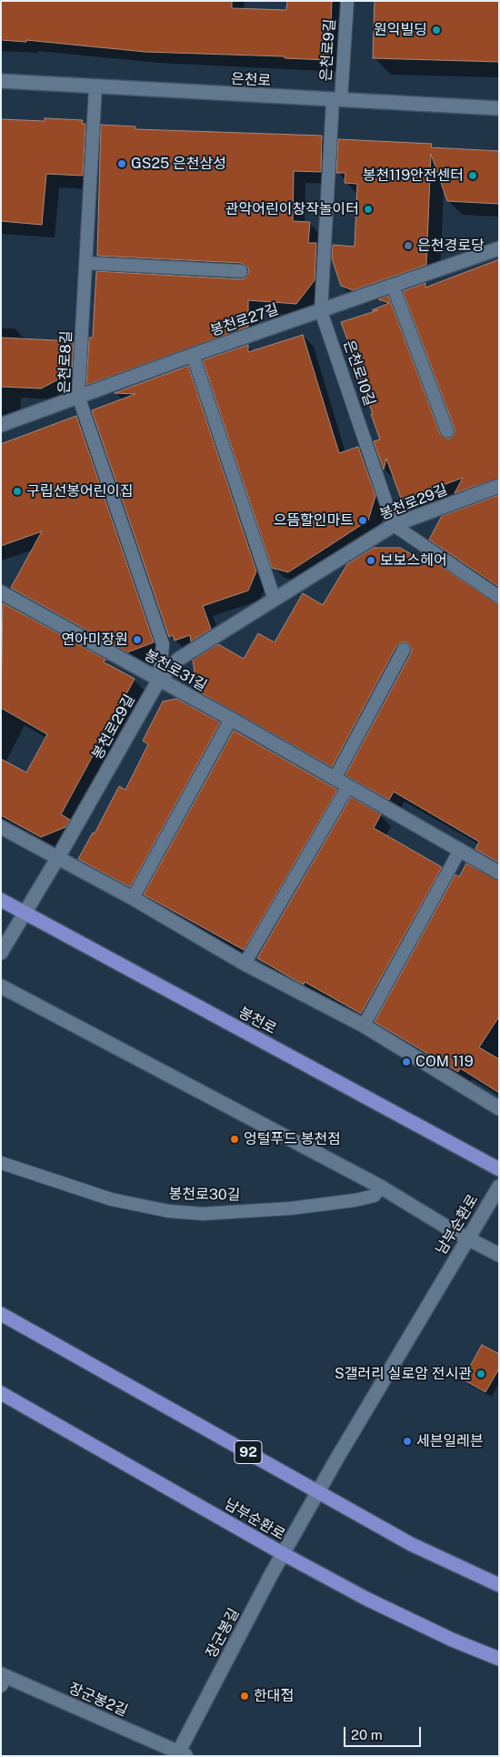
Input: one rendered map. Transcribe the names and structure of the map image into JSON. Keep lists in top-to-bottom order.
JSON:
{
  "streets": {
    "main road": ["봉천로", "남부순환로", "92"],
    "street": [
      "은천로",
      "봉천로27길",
      "봉천로29길",
      "봉천로31길",
      "장군봉길",
      "장군봉2길"
    ],
    "lane": [
      "은천로9길",
      "은천로8길",
      "은천로10길",
      "봉천로30길"
    ]
  },
  "crossings": [
    ["은천로9길", "은천로"],
    ["은천로9길", "은천로10길"],
    ["은천로", "은천로8길"],
    ["은천로", "은천로10길"],
    ["봉천로27길", "은천로8길"],
    ["봉천로27길", "은천로10길"],
    ["은천로8길", "봉천로29길"],
    ["은천로8길", "봉천로31길"],
    ["은천로10길", "봉천로29길"],
    ["봉천로29길", "봉천로31길"],
    ["봉천로29길", "봉천로"],
    ["남부순환로", "92"],
    ["남부순환로", "장군봉길"],
    ["장군봉길", "장군봉2길"]
  ],
  "places": [
    "원익빌딩",
    "GS25 은천삼성",
    "봉천119안전센터",
    "관악어린이창작놀이터",
    "은천경로당",
    "구립선봉어린이집",
    "으뜸할인마트",
    "보보스헤어",
    "연아미장원",
    "COM 119",
    "엉털푸드 봉천점",
    "S갤러리 실로암 전시관",
    "세븐일레븐",
    "한대접"
  ],
  "scale_bar": "20 m"
}
